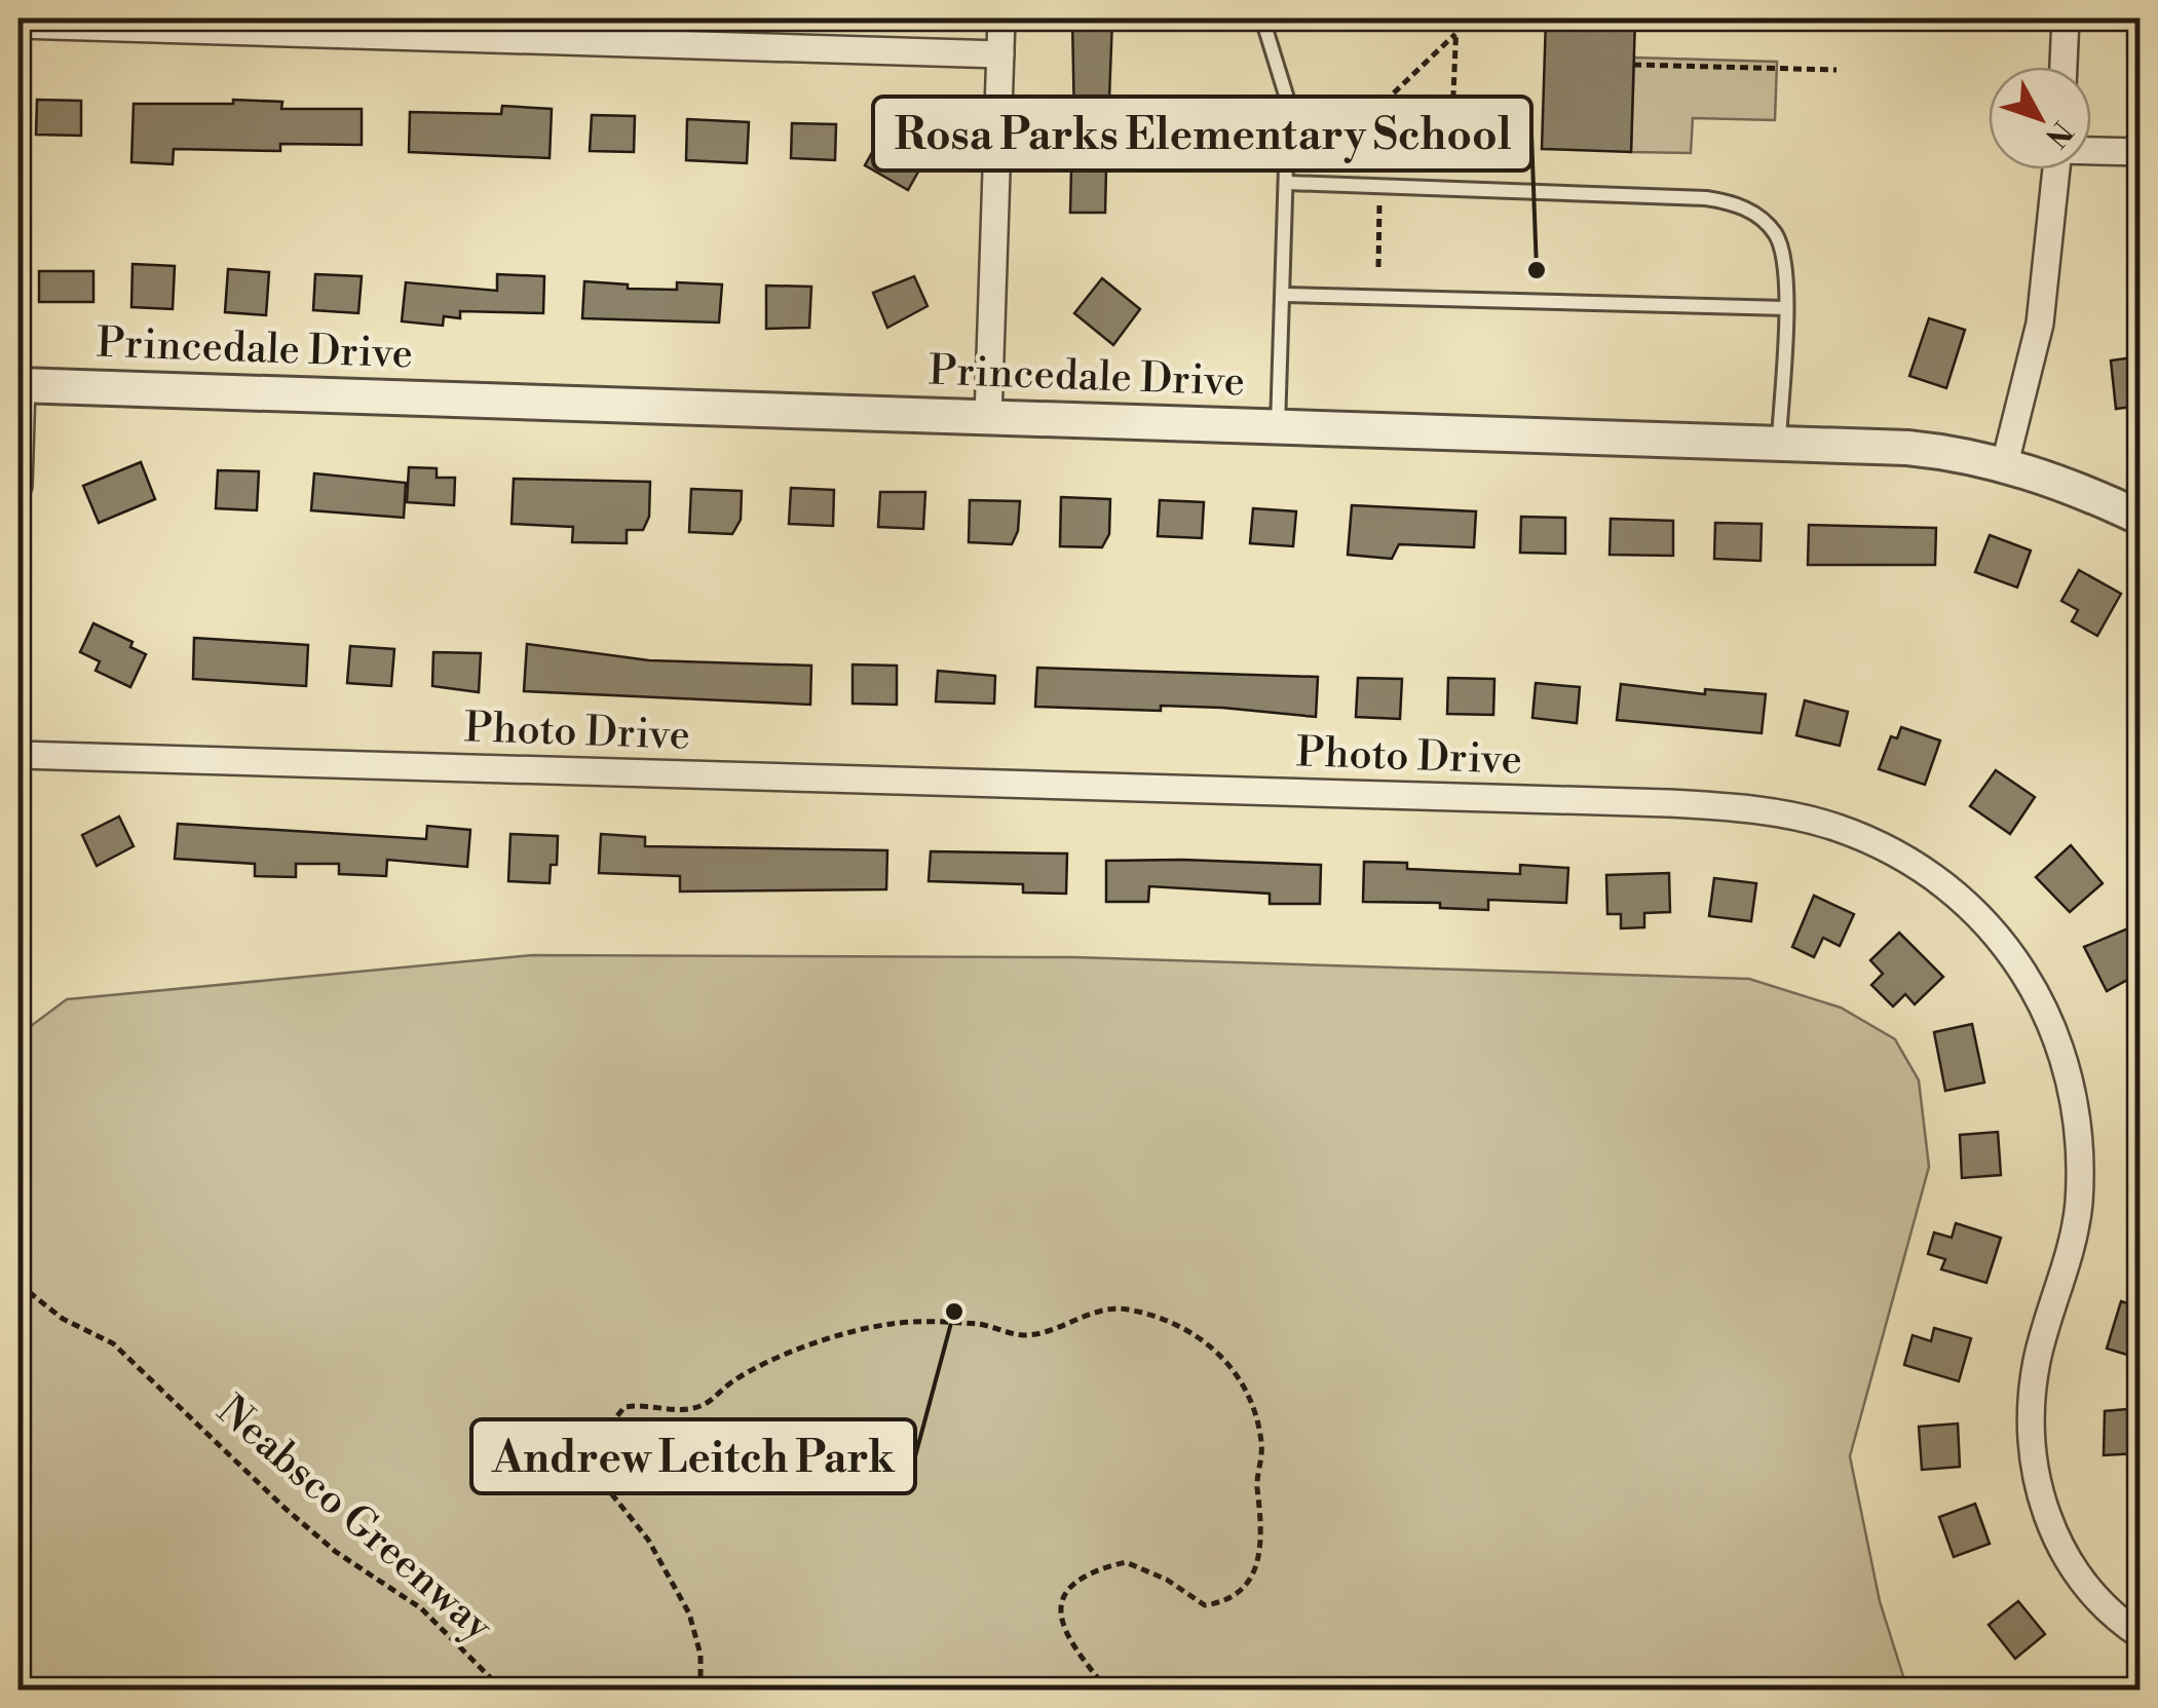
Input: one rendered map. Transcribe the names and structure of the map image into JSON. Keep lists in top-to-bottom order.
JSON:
{
  "streets": {
    "street": ["Princedale Drive", "Photo Drive"],
    "path": ["Neabsco Greenway"]
  },
  "places": ["Rosa Parks Elementary School", "Andrew Leitch Park"],
  "north": "bottom right"
}
